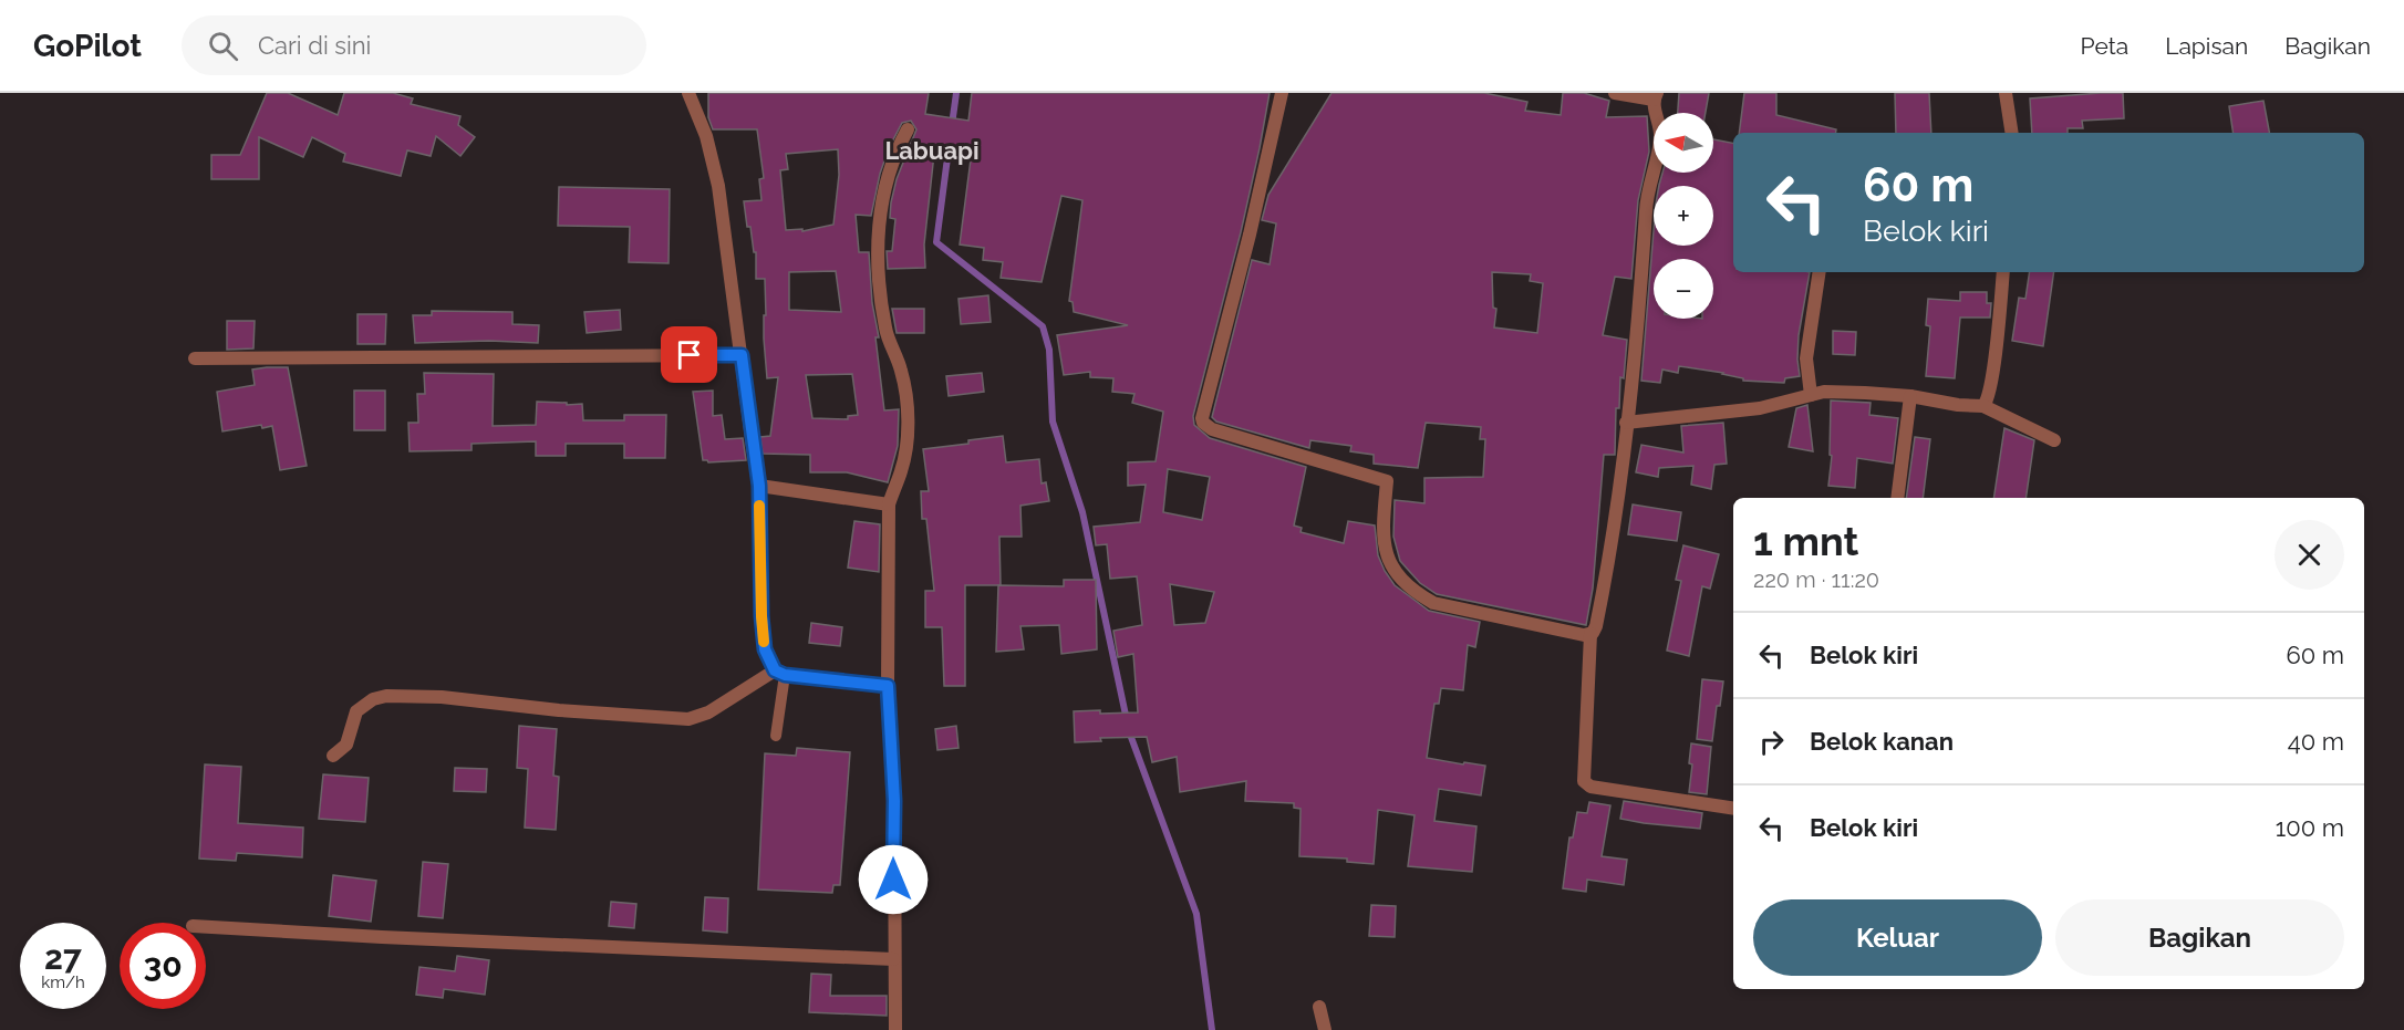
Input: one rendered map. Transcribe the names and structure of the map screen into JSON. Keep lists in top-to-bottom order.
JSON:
{
  "districts": ["Labuapi"],
  "north": "left",
  "page": {
    "header": "GoPilot",
    "search": "Cari di sini",
    "nav": ["Peta", "Lapisan", "Bagikan"],
    "map_buttons": ["+", "−"],
    "turn": ["60 m", "Belok kiri"],
    "heading": ["1 mnt", "220 m · 11:20"],
    "list": [
      {
        "name": "Belok kiri",
        "value": "60 m"
      },
      {
        "name": "Belok kanan",
        "value": "40 m"
      },
      {
        "name": "Belok kiri",
        "value": "100 m"
      }
    ],
    "buttons": ["Keluar", "Bagikan"],
    "speed": "27 km/h",
    "limit": "30"
  }
}
